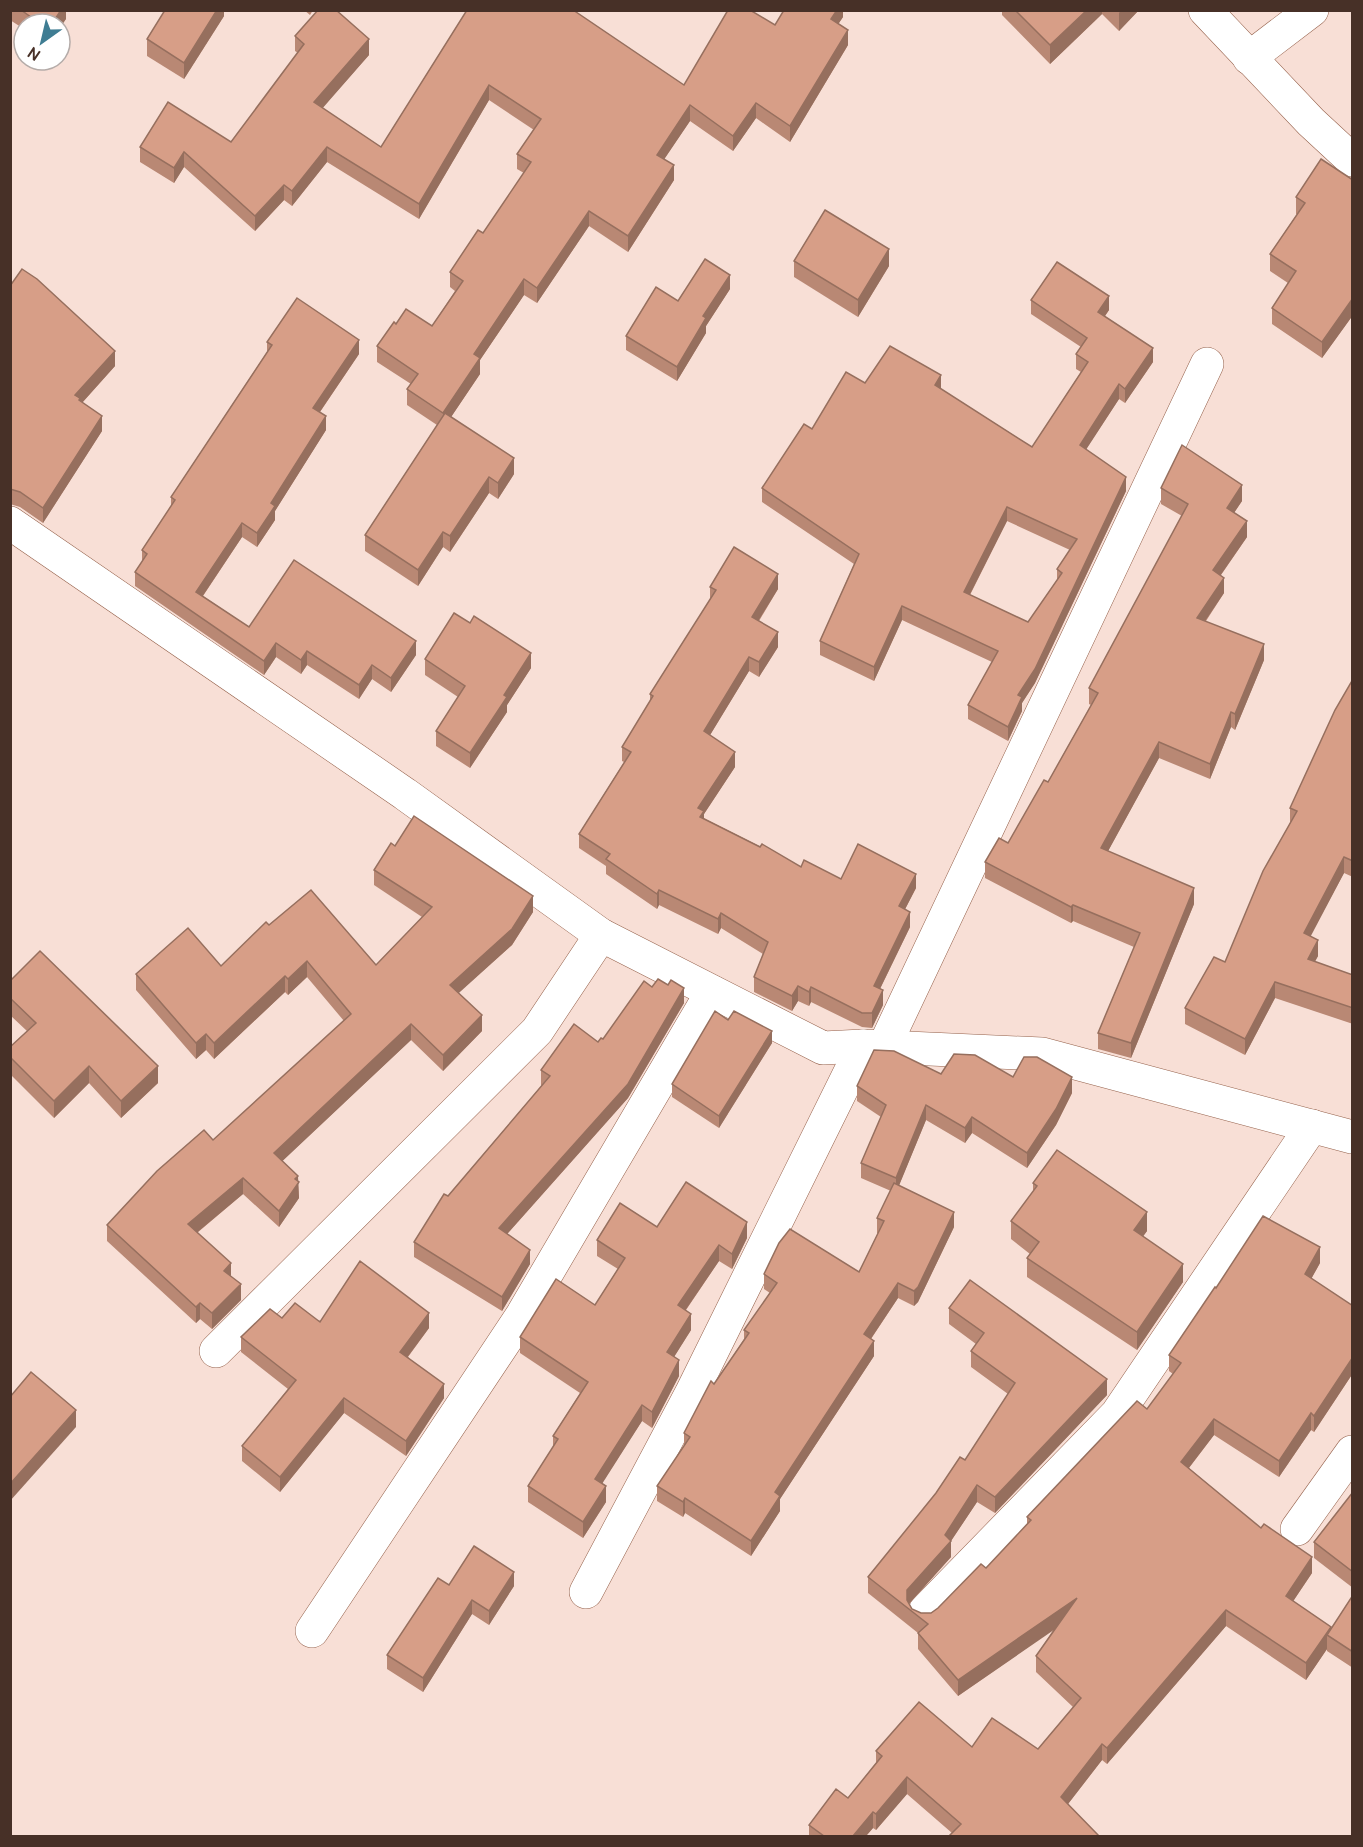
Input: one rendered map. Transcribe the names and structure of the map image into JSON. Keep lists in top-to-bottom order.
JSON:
{
  "north": "bottom left"
}
